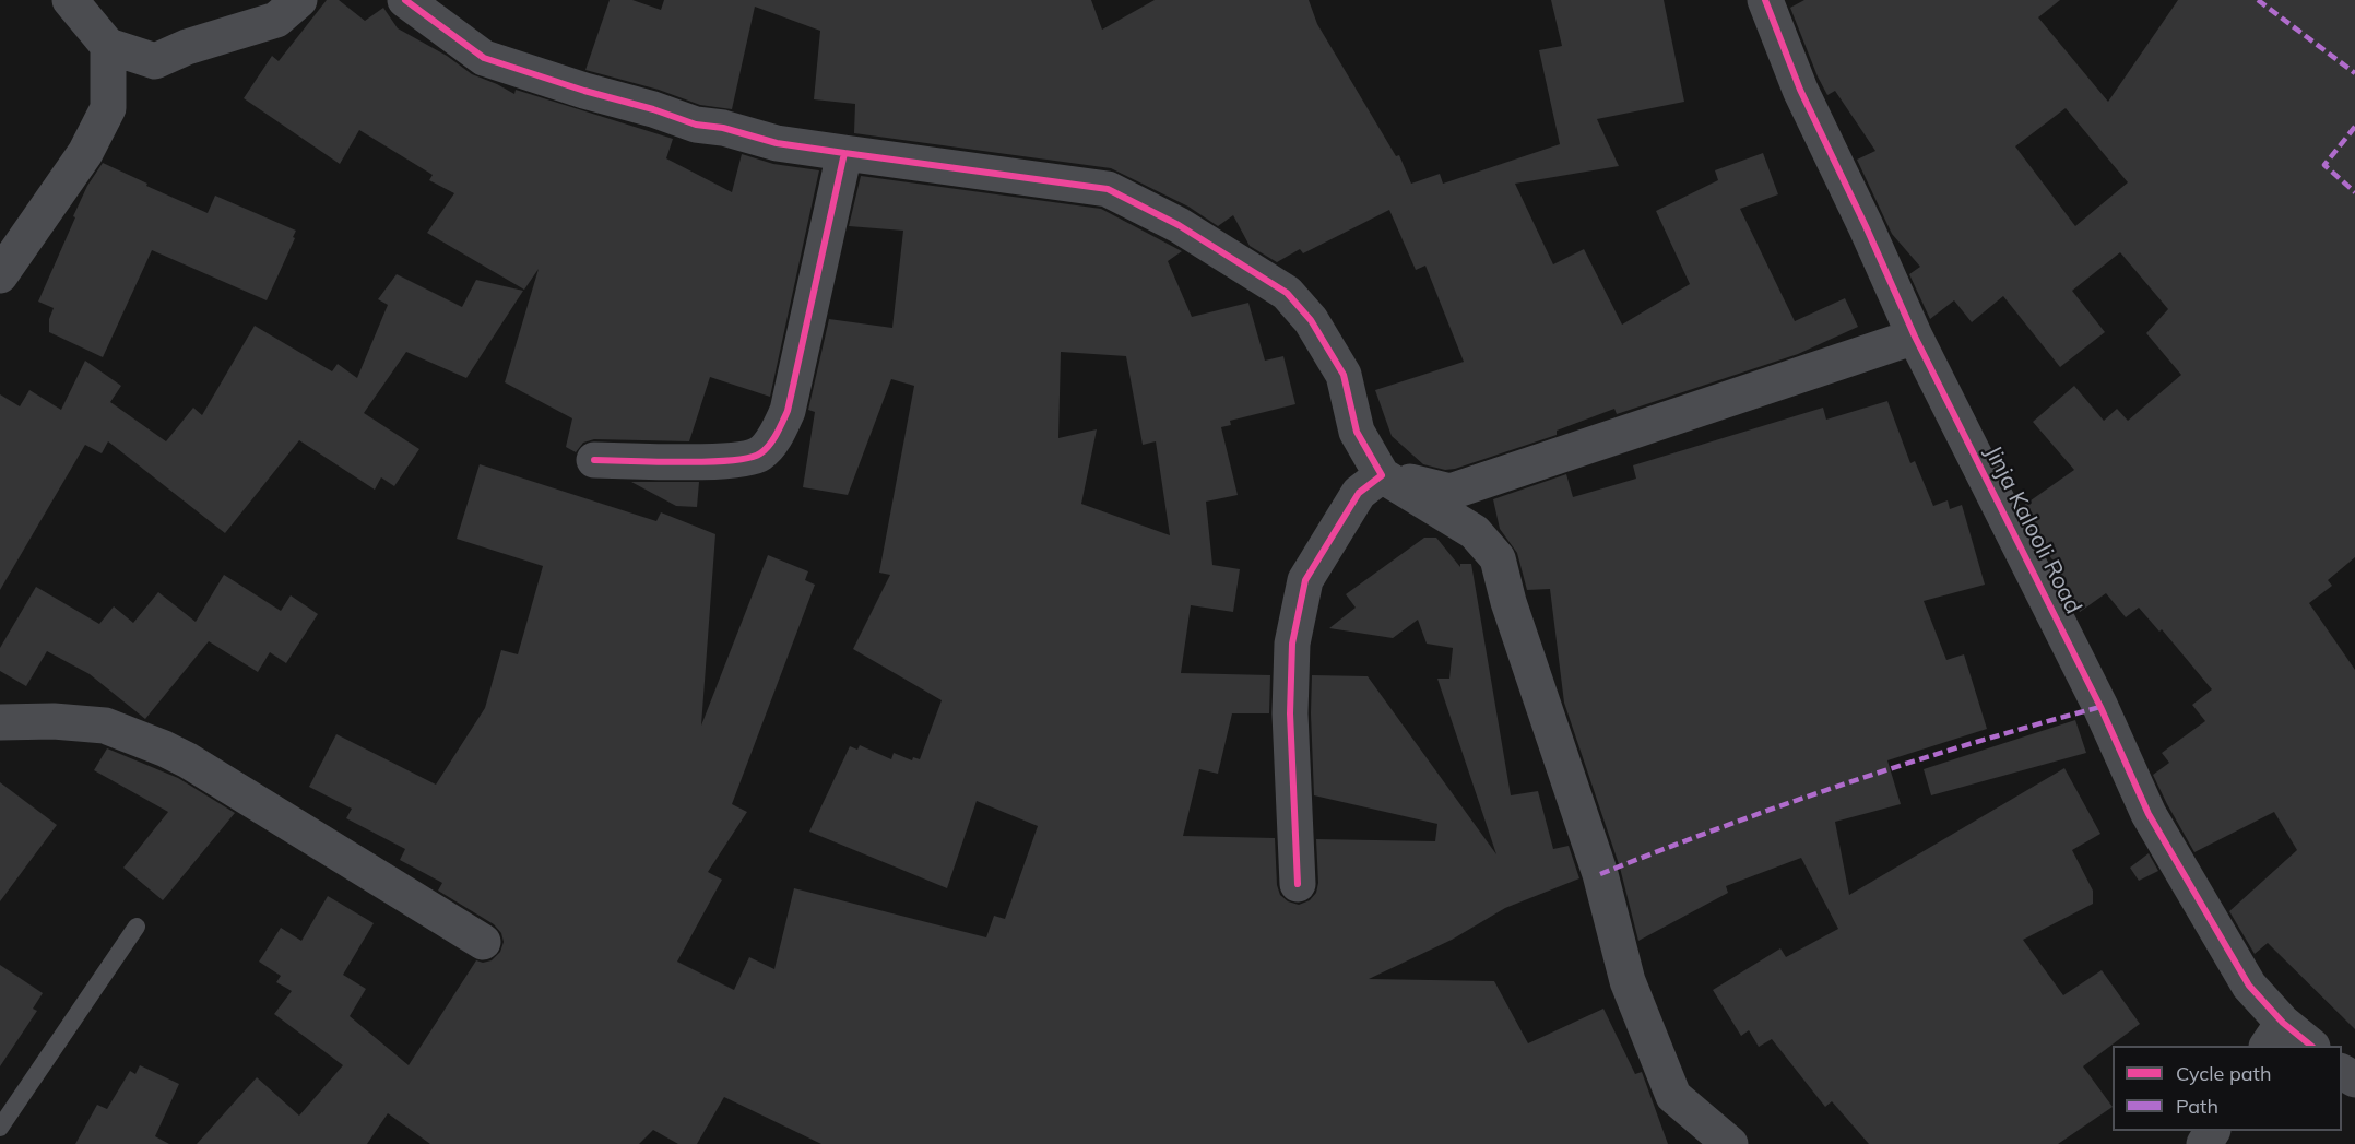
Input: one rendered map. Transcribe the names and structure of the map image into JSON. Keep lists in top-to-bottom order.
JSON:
{
  "streets": {
    "street": ["Jinja Kalooli Road"]
  },
  "legend": ["Cycle path", "Path"]
}
